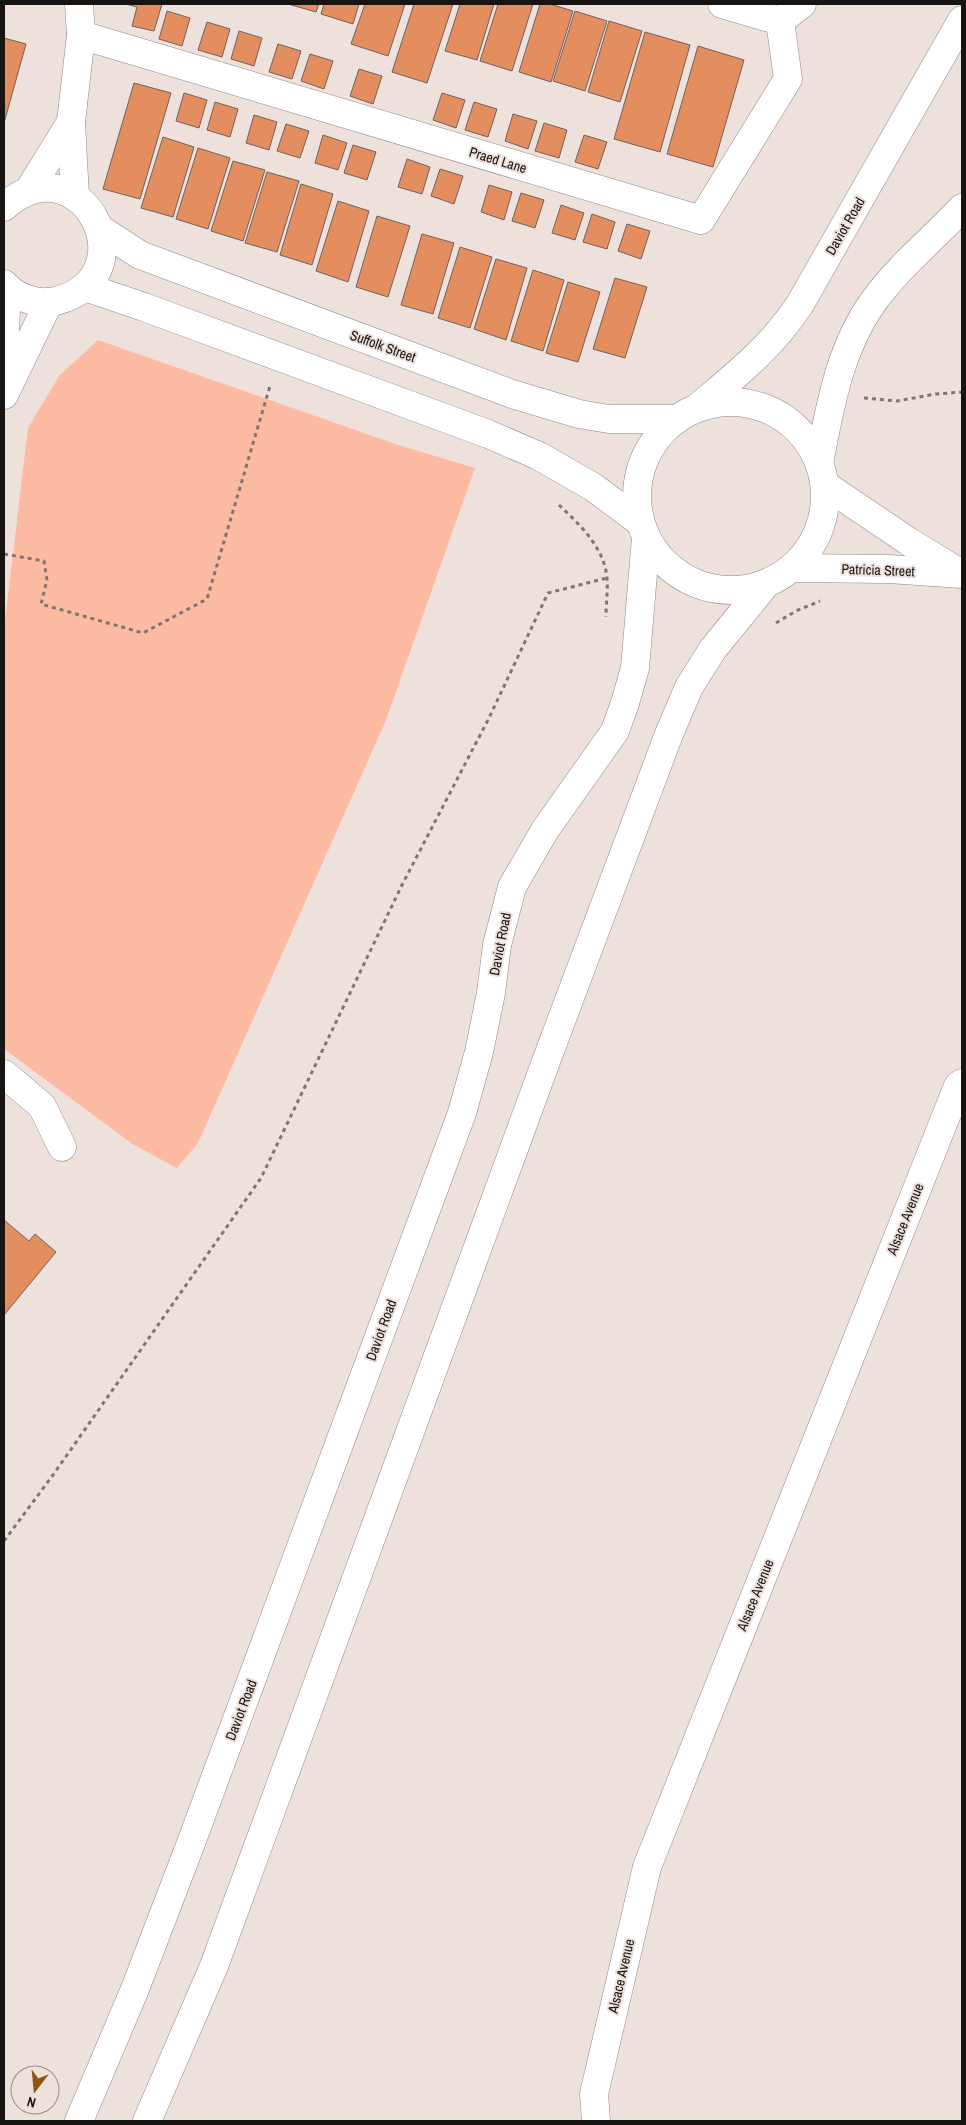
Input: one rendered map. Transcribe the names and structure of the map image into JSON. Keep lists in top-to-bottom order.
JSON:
{
  "streets": {
    "street": [
      "Praed Lane",
      "Daviot Road",
      "Suffolk Street",
      "Patricia Street",
      "Alsace Avenue"
    ]
  },
  "crossings": [
    ["Daviot Road", "Suffolk Street"],
    ["Suffolk Street", "Patricia Street"]
  ],
  "north": "bottom"
}
